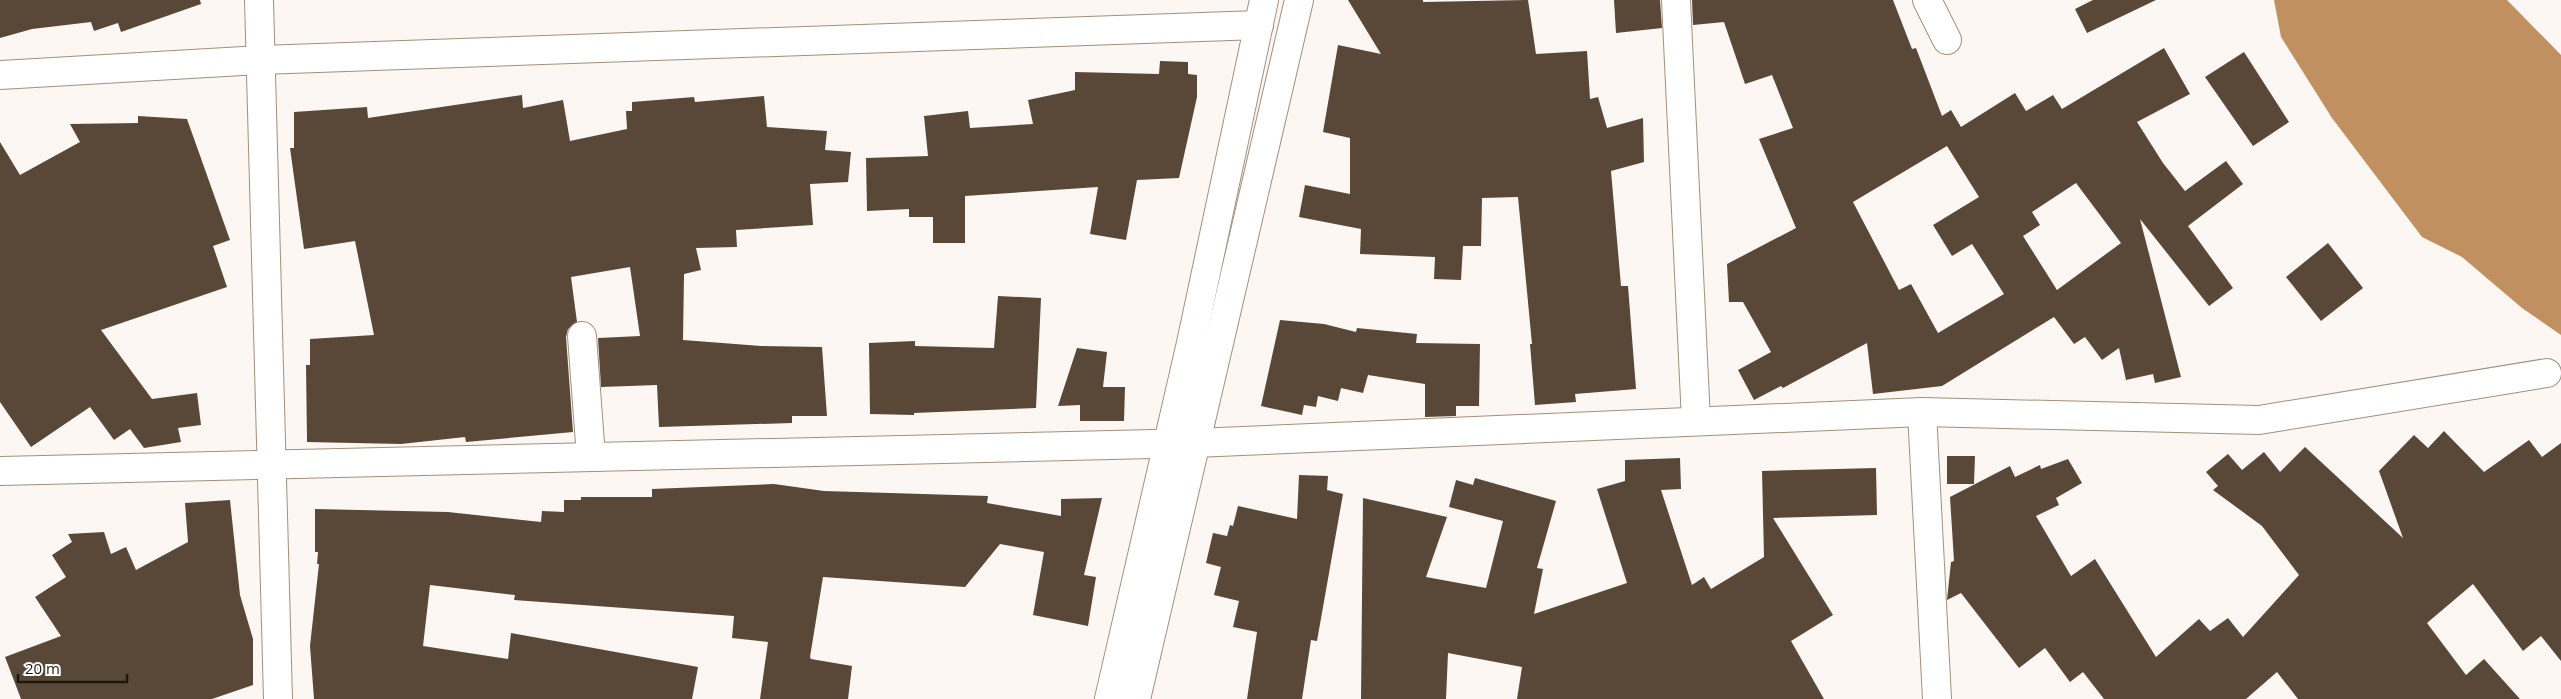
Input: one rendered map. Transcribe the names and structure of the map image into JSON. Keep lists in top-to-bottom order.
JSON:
{
  "scale_bar": "20 m"
}
